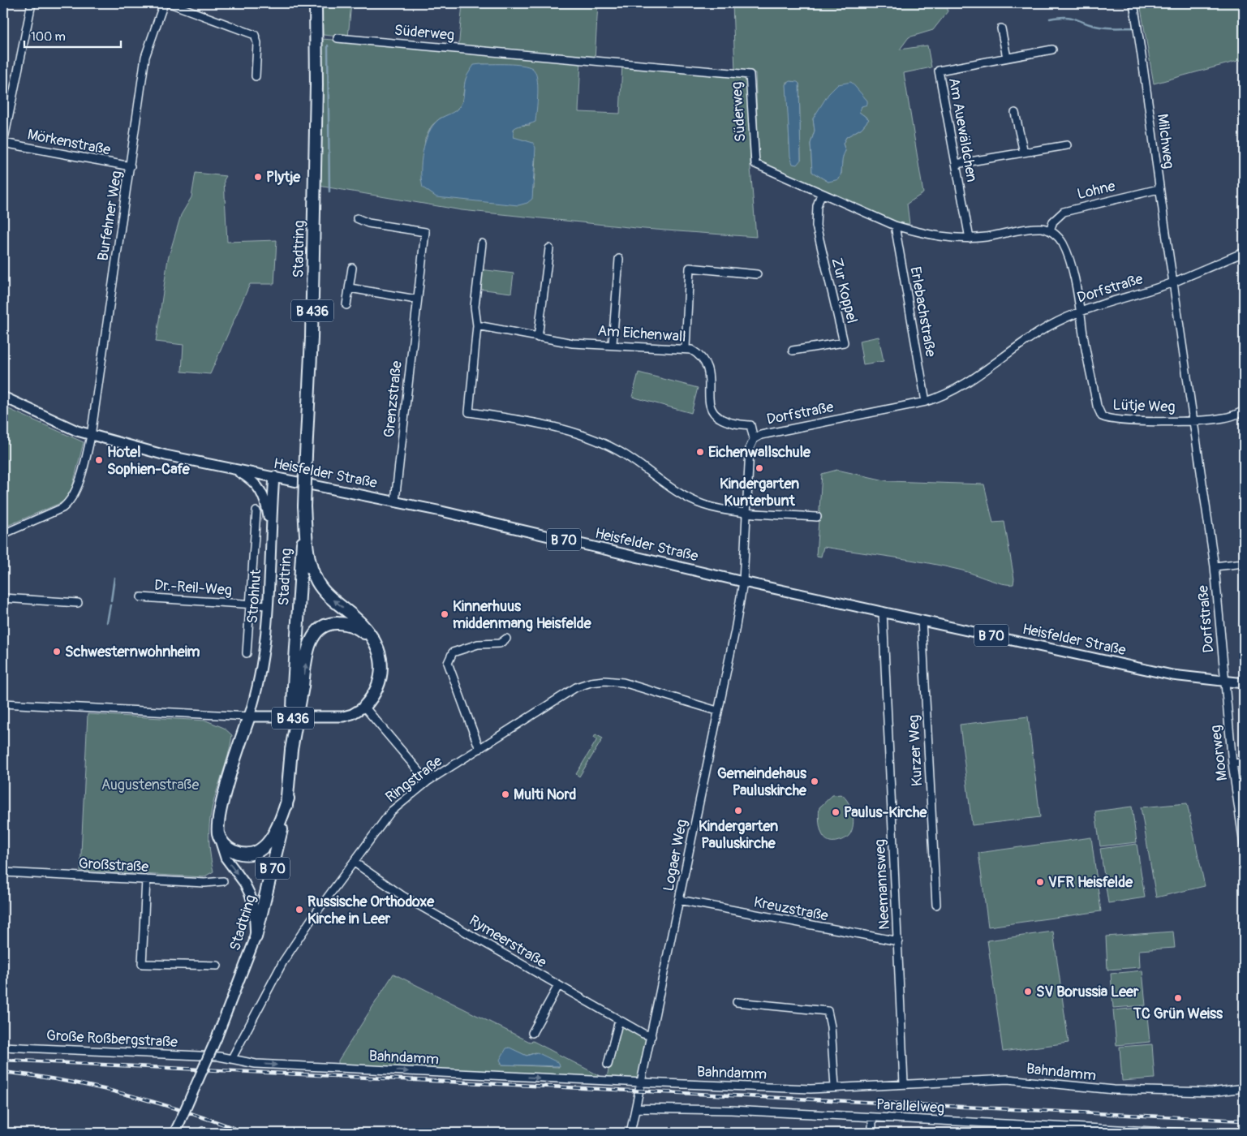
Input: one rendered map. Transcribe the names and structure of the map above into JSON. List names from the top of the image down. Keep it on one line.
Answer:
{"streets":{"highway":["Stadtring","B 436","B 70"],"main road":["Heisfelder Straße","Strohhut"],"street":["Süderweg","Am Auewäldchen","Milchweg","Mörkenstraße","Lohne","Burfehner Weg","Dorfstraße","Zur Koppel","Erlebachstraße","Am Eichenwall","Grenzstraße","Lütje Weg","Dr.-Reil-Weg","Kurzer Weg","Moorweg","Ringstraße","Logaer Weg","Großstraße","Neemannsweg","Kreuzstraße","Rymeerstraße","Große Roßbergstraße","Bahndamm","Parallelweg"]},"crossings":[["Süderweg","Am Auewäldchen"],["Süderweg","Lohne"],["Süderweg","Zur Koppel"],["Süderweg","Erlebachstraße"],["Milchweg","Lohne"],["Milchweg","Dorfstraße"],["Mörkenstraße","Burfehner Weg"],["Burfehner Weg","Heisfelder Straße"],["Stadtring","B 70"],["Dorfstraße","Erlebachstraße"],["Dorfstraße","Am Eichenwall"],["Dorfstraße","Lütje Weg"],["Dorfstraße","Heisfelder Straße"],["Dorfstraße","Moorweg"],["Dorfstraße","Logaer Weg"],["Grenzstraße","Heisfelder Straße"],["Heisfelder Straße","Strohhut"],["Heisfelder Straße","Kurzer Weg"],["Heisfelder Straße","Moorweg"],["Heisfelder Straße","Logaer Weg"],["Heisfelder Straße","Neemannsweg"],["B 70","Strohhut"],["Dr.-Reil-Weg","Strohhut"],["Ringstraße","Logaer Weg"],["Ringstraße","Rymeerstraße"],["Ringstraße","Bahndamm"],["Logaer Weg","Kreuzstraße"],["Logaer Weg","Rymeerstraße"],["Logaer Weg","Bahndamm"],["Logaer Weg","Parallelweg"],["Neemannsweg","Kreuzstraße"],["Neemannsweg","Bahndamm"],["Große Roßbergstraße","Bahndamm"]],"one_way":["Bahndamm"],"parks":["Augustenstraße"],"places":["Plytje","Eichenwallschule","Hotel Sophien-Cafe","Kindergarten Kunterbunt","Kinnerhuus middenmang Heisfelde","Schwesternwohnheim","Gemeindehaus Pauluskirche","Multi Nord","Kindergarten Pauluskirche","Paulus-Kirche","VFR Heisfelde","Russische Orthodoxe Kirche in Leer","SV Borussia Leer","TC Grün Weiss"],"scale_bar":"100 m"}
